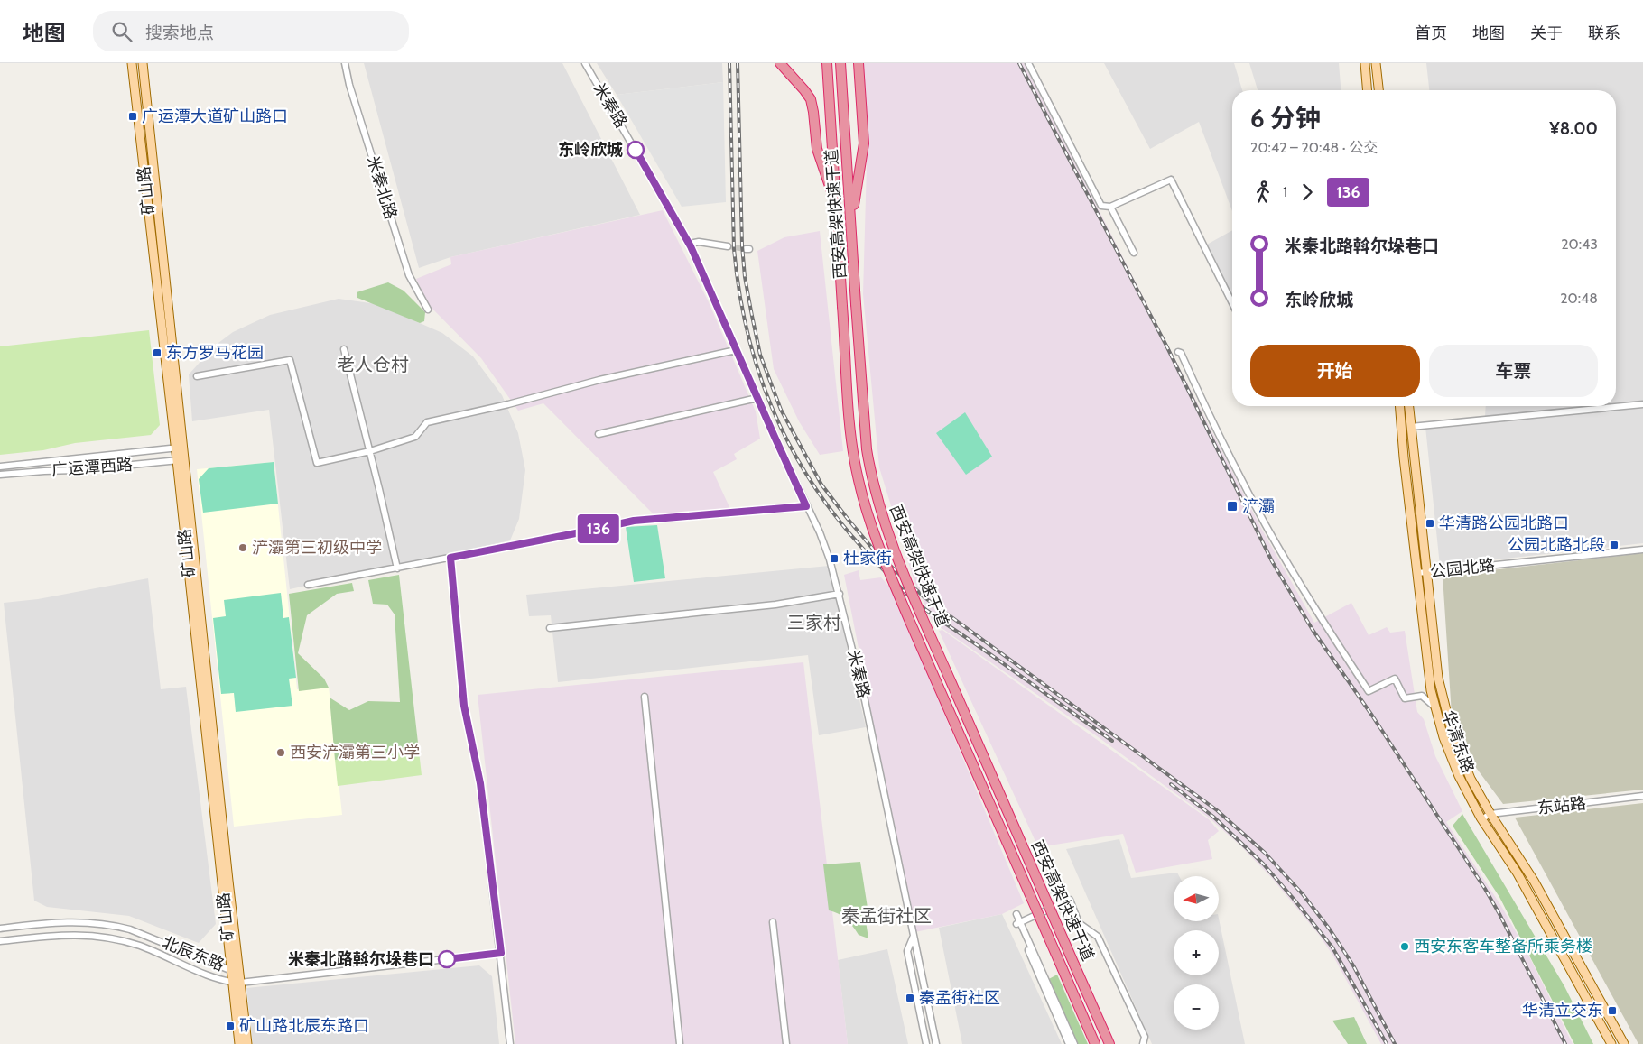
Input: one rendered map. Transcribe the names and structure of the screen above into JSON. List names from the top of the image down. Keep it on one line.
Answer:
{"streets":{"highway":["西安高架快速干道"],"main road":["矿山路","华清东路"],"street":["米秦路","米秦北路","广运潭西路","公园北路","东站路","北辰东路"]},"crossings":[["矿山路","广运潭西路"],["矿山路","北辰东路"],["公园北路","华清东路"],["华清东路","东站路"]],"districts":["老人仓村","三家村","秦孟街社区"],"places":{"transit":["广运潭大道矿山路口","东方罗马花园","浐灞","华清路公园北路口","公园北路北段","杜家街","秦孟街社区","华清立交东","矿山路北辰东路口"],"other":["东岭欣城","浐灞第三初级中学","西安浐灞第三小学","西安东客车整备所乘务楼","米秦北路斡尔垛巷口"]},"lines":["bus line 136"],"north":"left","page":{"header":"地图","search":"搜索地点","nav":["首页","地图","关于","联系"],"on_map":"136","heading":["6 分钟","20:42 – 20:48 · 公交","¥8.00"],"legs":["1","136"],"list":[{"name":"米秦北路斡尔垛巷口","value":"20:43"},{"name":"东岭欣城","value":"20:48"}],"buttons":["开始","车票"],"map_buttons":["+","−"]}}
